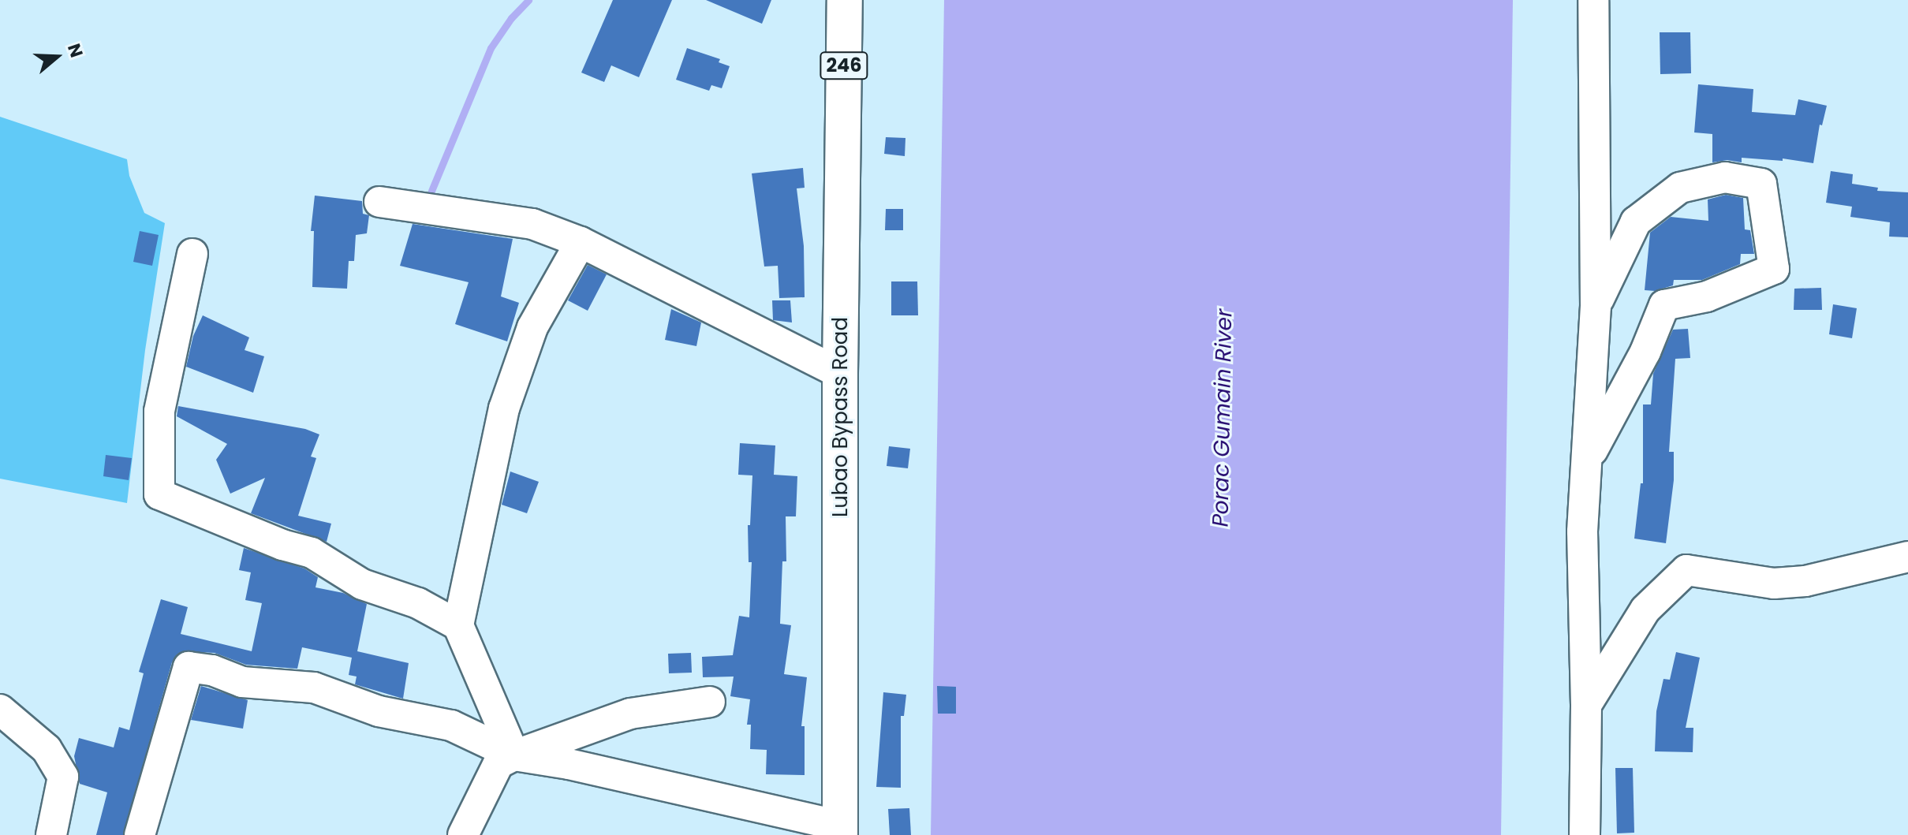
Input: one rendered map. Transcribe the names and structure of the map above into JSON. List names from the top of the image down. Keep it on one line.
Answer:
{"streets":{"highway":["246","Lubao Bypass Road"]},"water":["Porac Gumain River"],"north":"right"}
